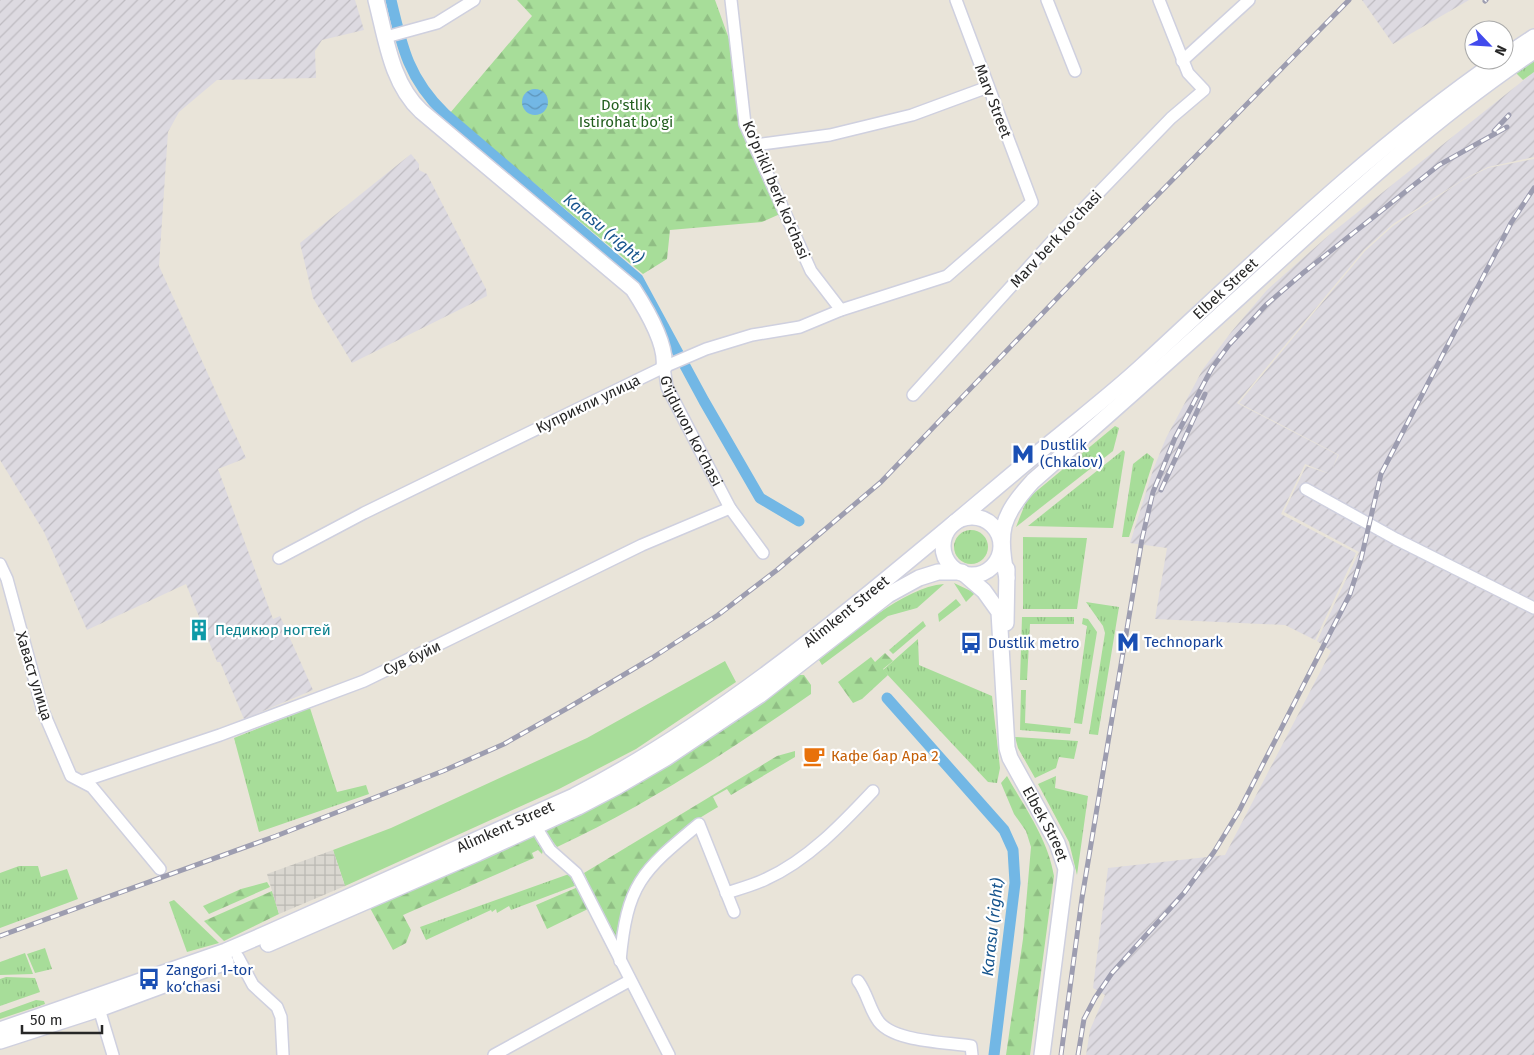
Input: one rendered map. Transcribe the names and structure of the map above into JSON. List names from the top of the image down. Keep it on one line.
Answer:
{"streets":{"main road":["Elbek Street","G'ijduvon ko'chasi","Alimkent Street"],"street":["Marv Street","Ko'prikli berk ko'chasi","Marv berk ko'chasi","Куприкли улица","Сув буйи","Хаваст улица"]},"crossings":[["Marv Street","Куприкли улица"],["Ko'prikli berk ko'chasi","Куприкли улица"],["Elbek Street","Alimkent Street"],["Куприкли улица","G'ijduvon ko'chasi"],["G'ijduvon ko'chasi","Сув буйи"],["Сув буйи","Хаваст улица"]],"water":["Karasu (right)"],"parks":["Do'stlik Istirohat bo'gi"],"places":{"metro station":["Dustlik (Chkalov)","Technopark"],"building":["Педикюр ногтей"],"bus stop":["Dustlik metro","Zangori 1-tor ko‘chasi"],"cafe":["Кафе бар Ара 2"]},"scale_bar":"50 m","north":"bottom right"}
